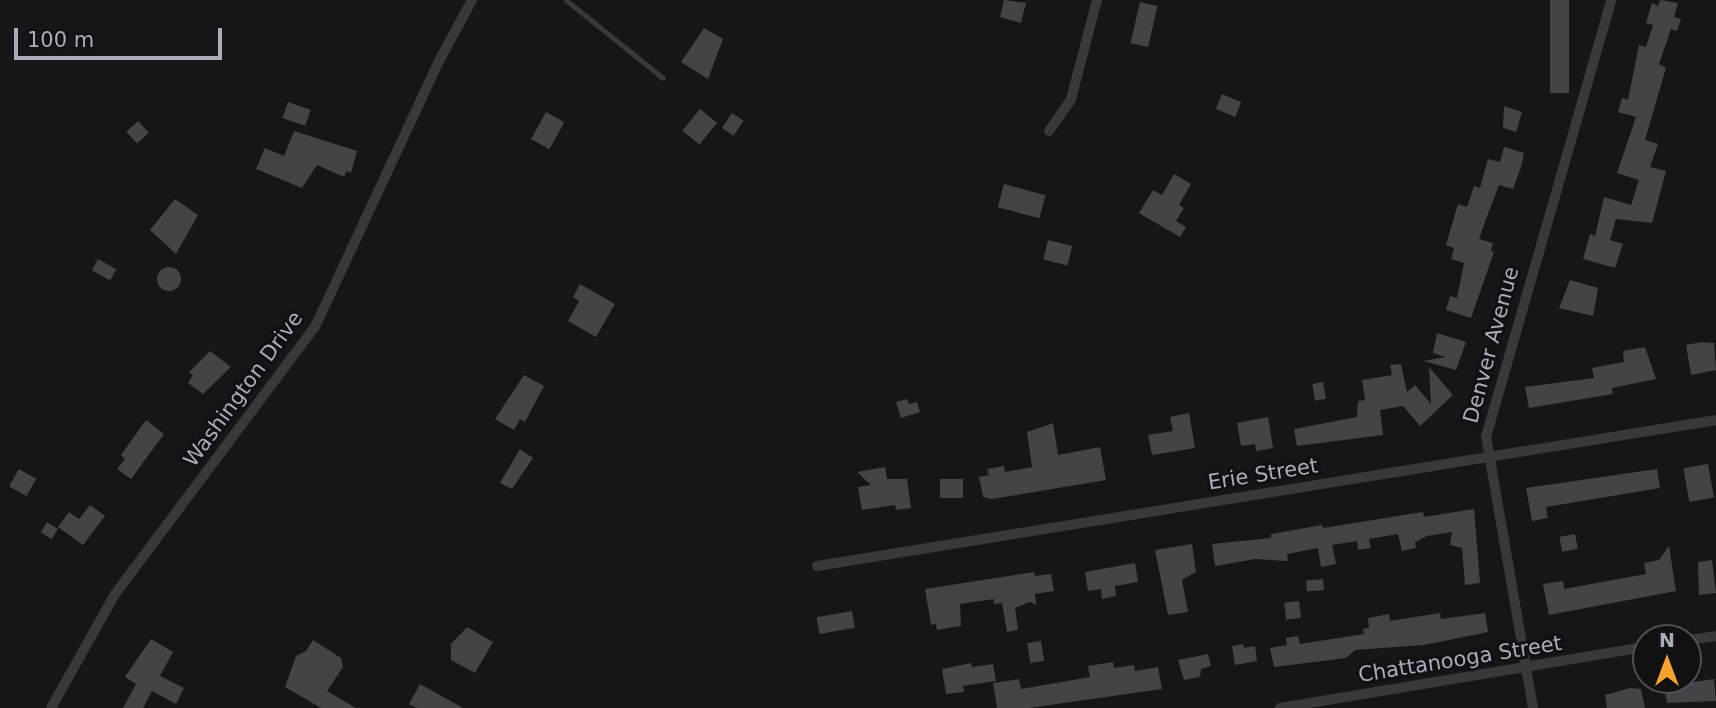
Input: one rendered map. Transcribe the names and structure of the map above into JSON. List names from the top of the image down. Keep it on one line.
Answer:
{"streets":{"street":["Denver Avenue","Washington Drive","Erie Street","Chattanooga Street"]},"crossings":[["Denver Avenue","Erie Street"],["Denver Avenue","Chattanooga Street"]],"scale_bar":"100 m","north":"top"}
